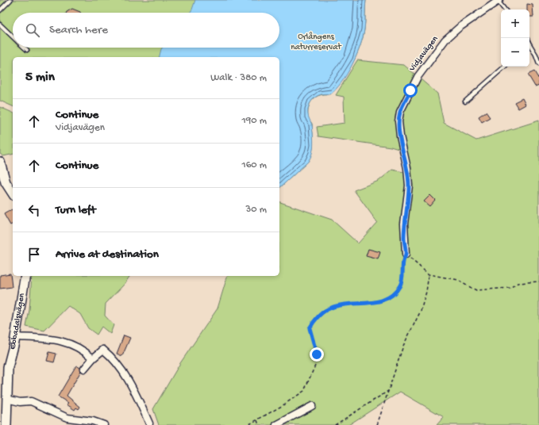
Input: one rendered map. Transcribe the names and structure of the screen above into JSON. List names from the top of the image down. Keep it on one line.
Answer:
{"streets":{"street":["Vidjavägen","Ebbadalsvägen"]},"parks":["Orlångens naturreservat"],"page":{"map_buttons":["+","−"],"search":"Search here","heading":["5 min","Walk · 380 m"],"list":[["Continue","Vidjavägen","190 m"],["Continue","160 m"],["Turn left","30 m"],"Arrive at destination"]}}
